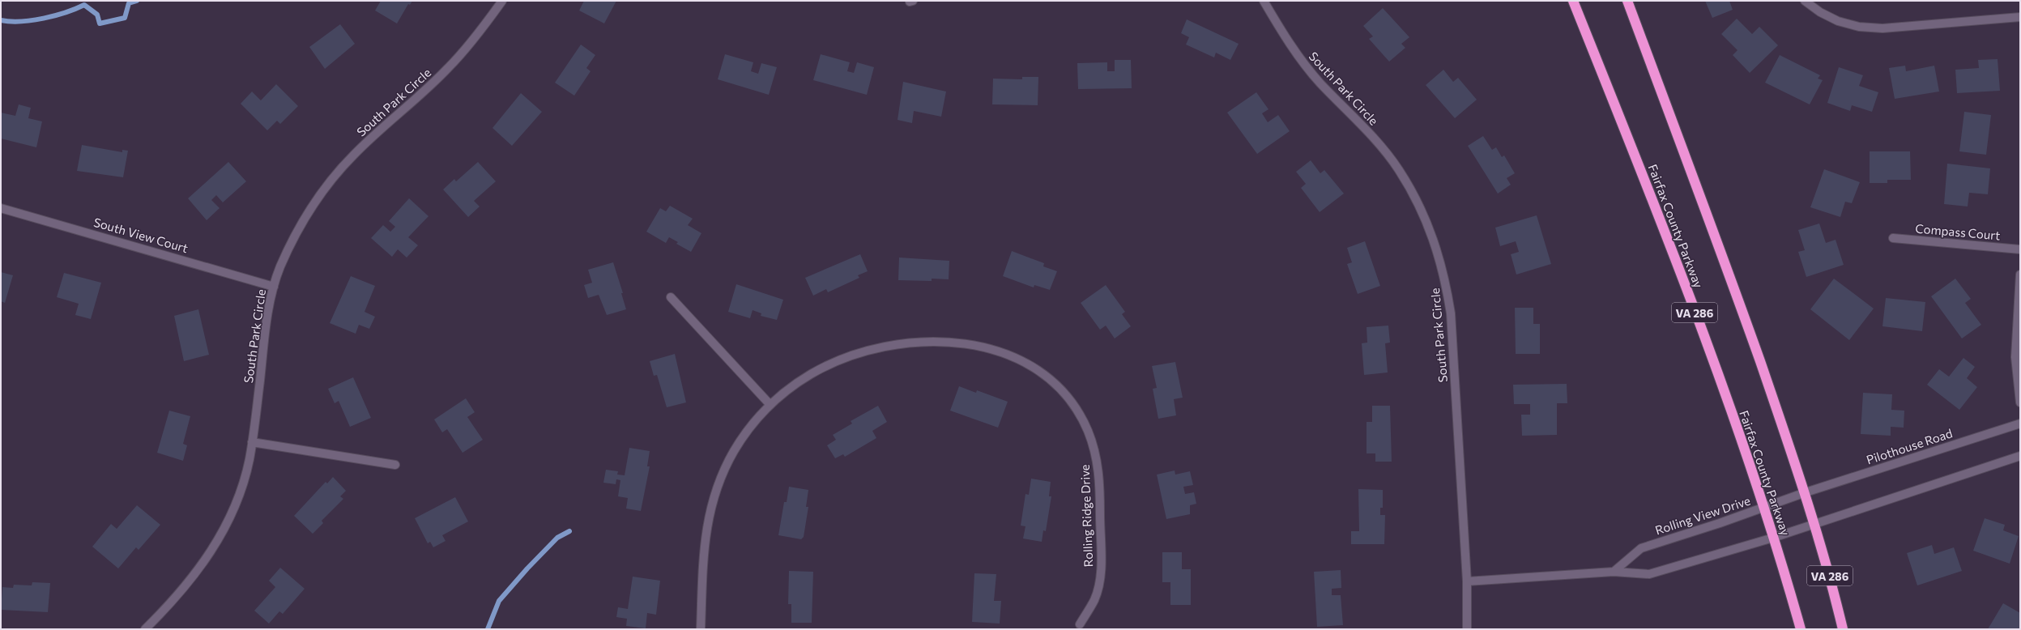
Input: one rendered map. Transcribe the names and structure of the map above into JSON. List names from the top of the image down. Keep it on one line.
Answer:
{"streets":{"highway":["Fairfax County Parkway","VA 286"],"street":["South Park Circle","Compass Court","South View Court","Pilothouse Road","Rolling View Drive","Rolling Ridge Drive"]},"crossings":[["South Park Circle","South View Court"],["Fairfax County Parkway","Rolling View Drive"],["VA 286","Pilothouse Road"],["VA 286","Rolling View Drive"],["Pilothouse Road","Rolling View Drive"]]}
